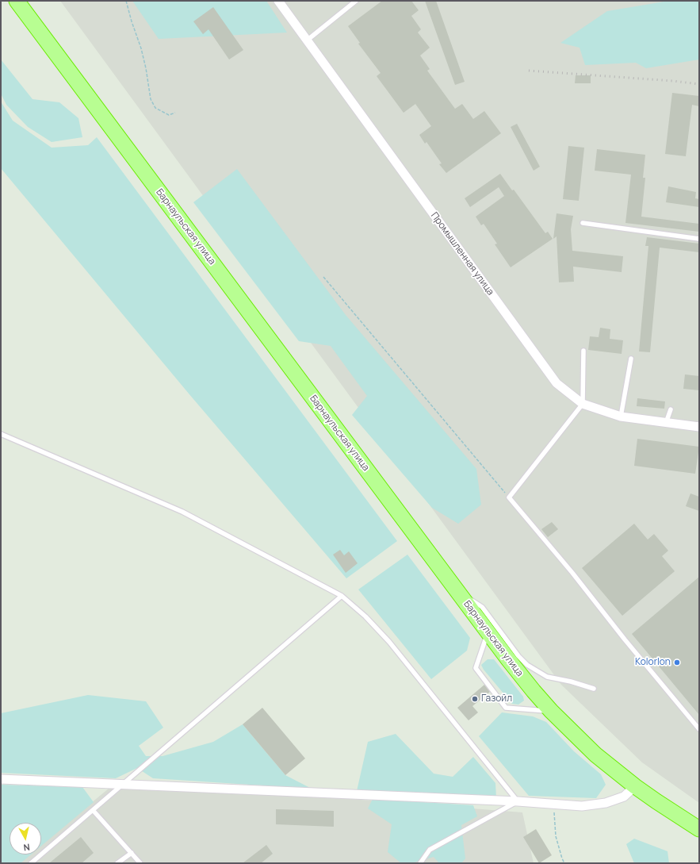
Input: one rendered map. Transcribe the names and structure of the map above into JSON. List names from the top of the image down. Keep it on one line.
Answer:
{"streets":{"highway":["Барнаульская улица"],"street":["Промышленная улица"]},"places":["Kolorlon","Газойл"],"north":"bottom"}
